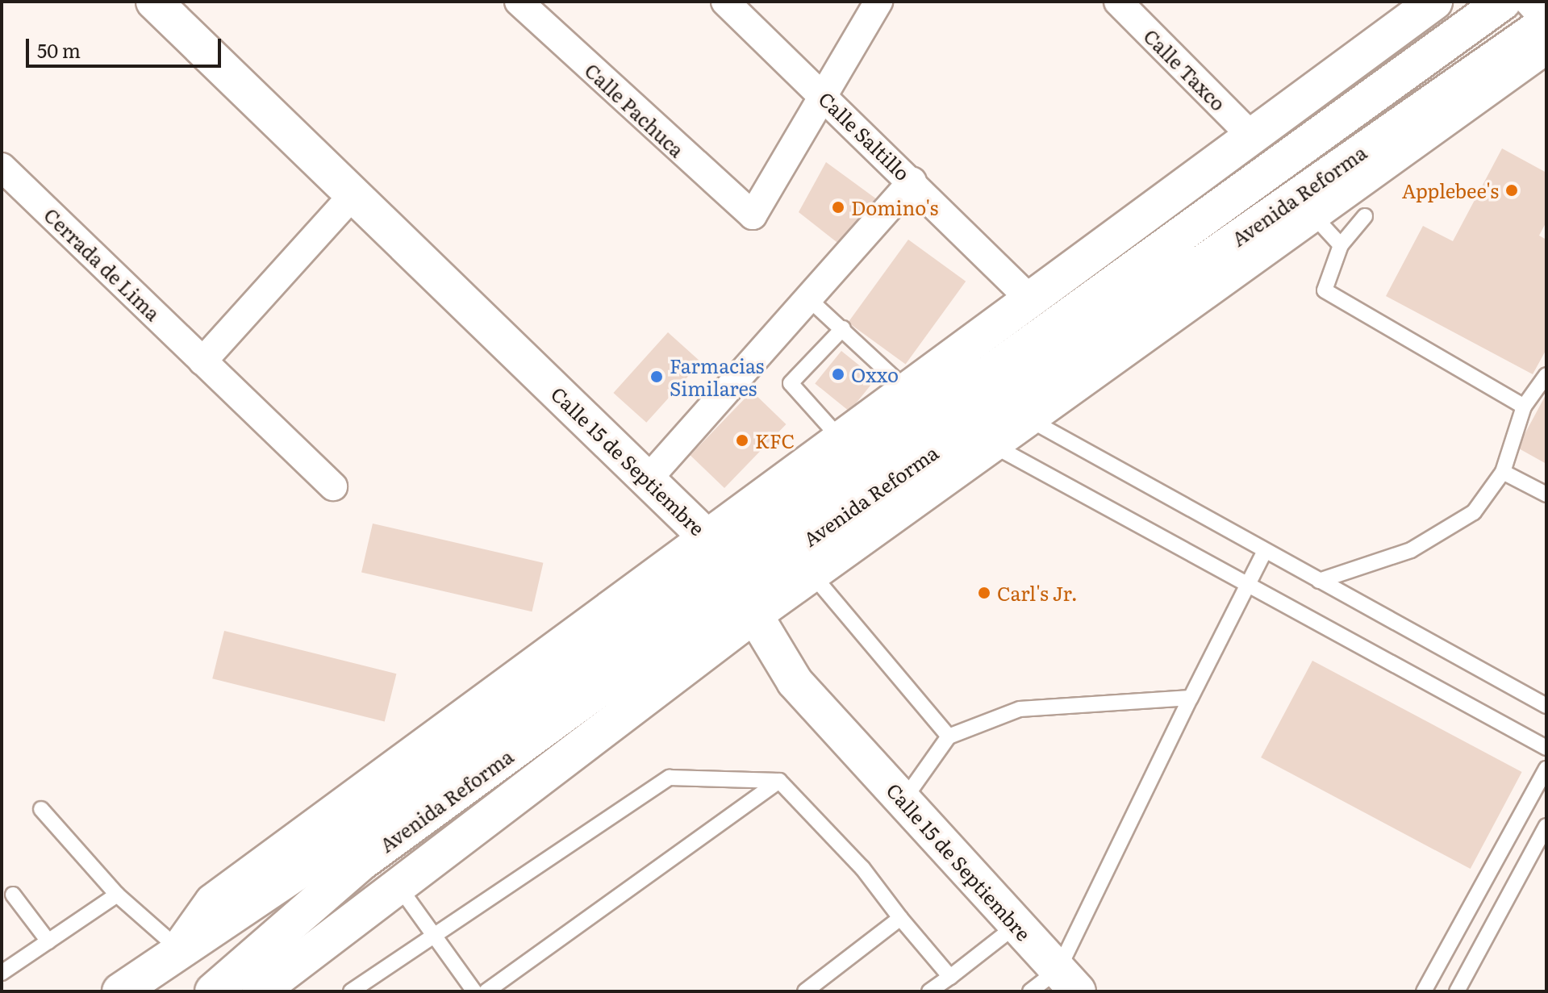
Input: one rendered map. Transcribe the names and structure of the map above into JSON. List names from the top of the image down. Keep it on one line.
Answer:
{"streets":{"street":["Calle Taxco","Calle Pachuca","Calle Saltillo","Avenida Reforma","Cerrada de Lima","Calle 15 de Septiembre"]},"crossings":[["Calle Taxco","Avenida Reforma"],["Calle Pachuca","Calle Saltillo"],["Calle Saltillo","Avenida Reforma"],["Avenida Reforma","Calle 15 de Septiembre"]],"places":["Applebee's","Domino's","Oxxo","Farmacias Similares","KFC","Carl's Jr."],"scale_bar":"50 m"}
